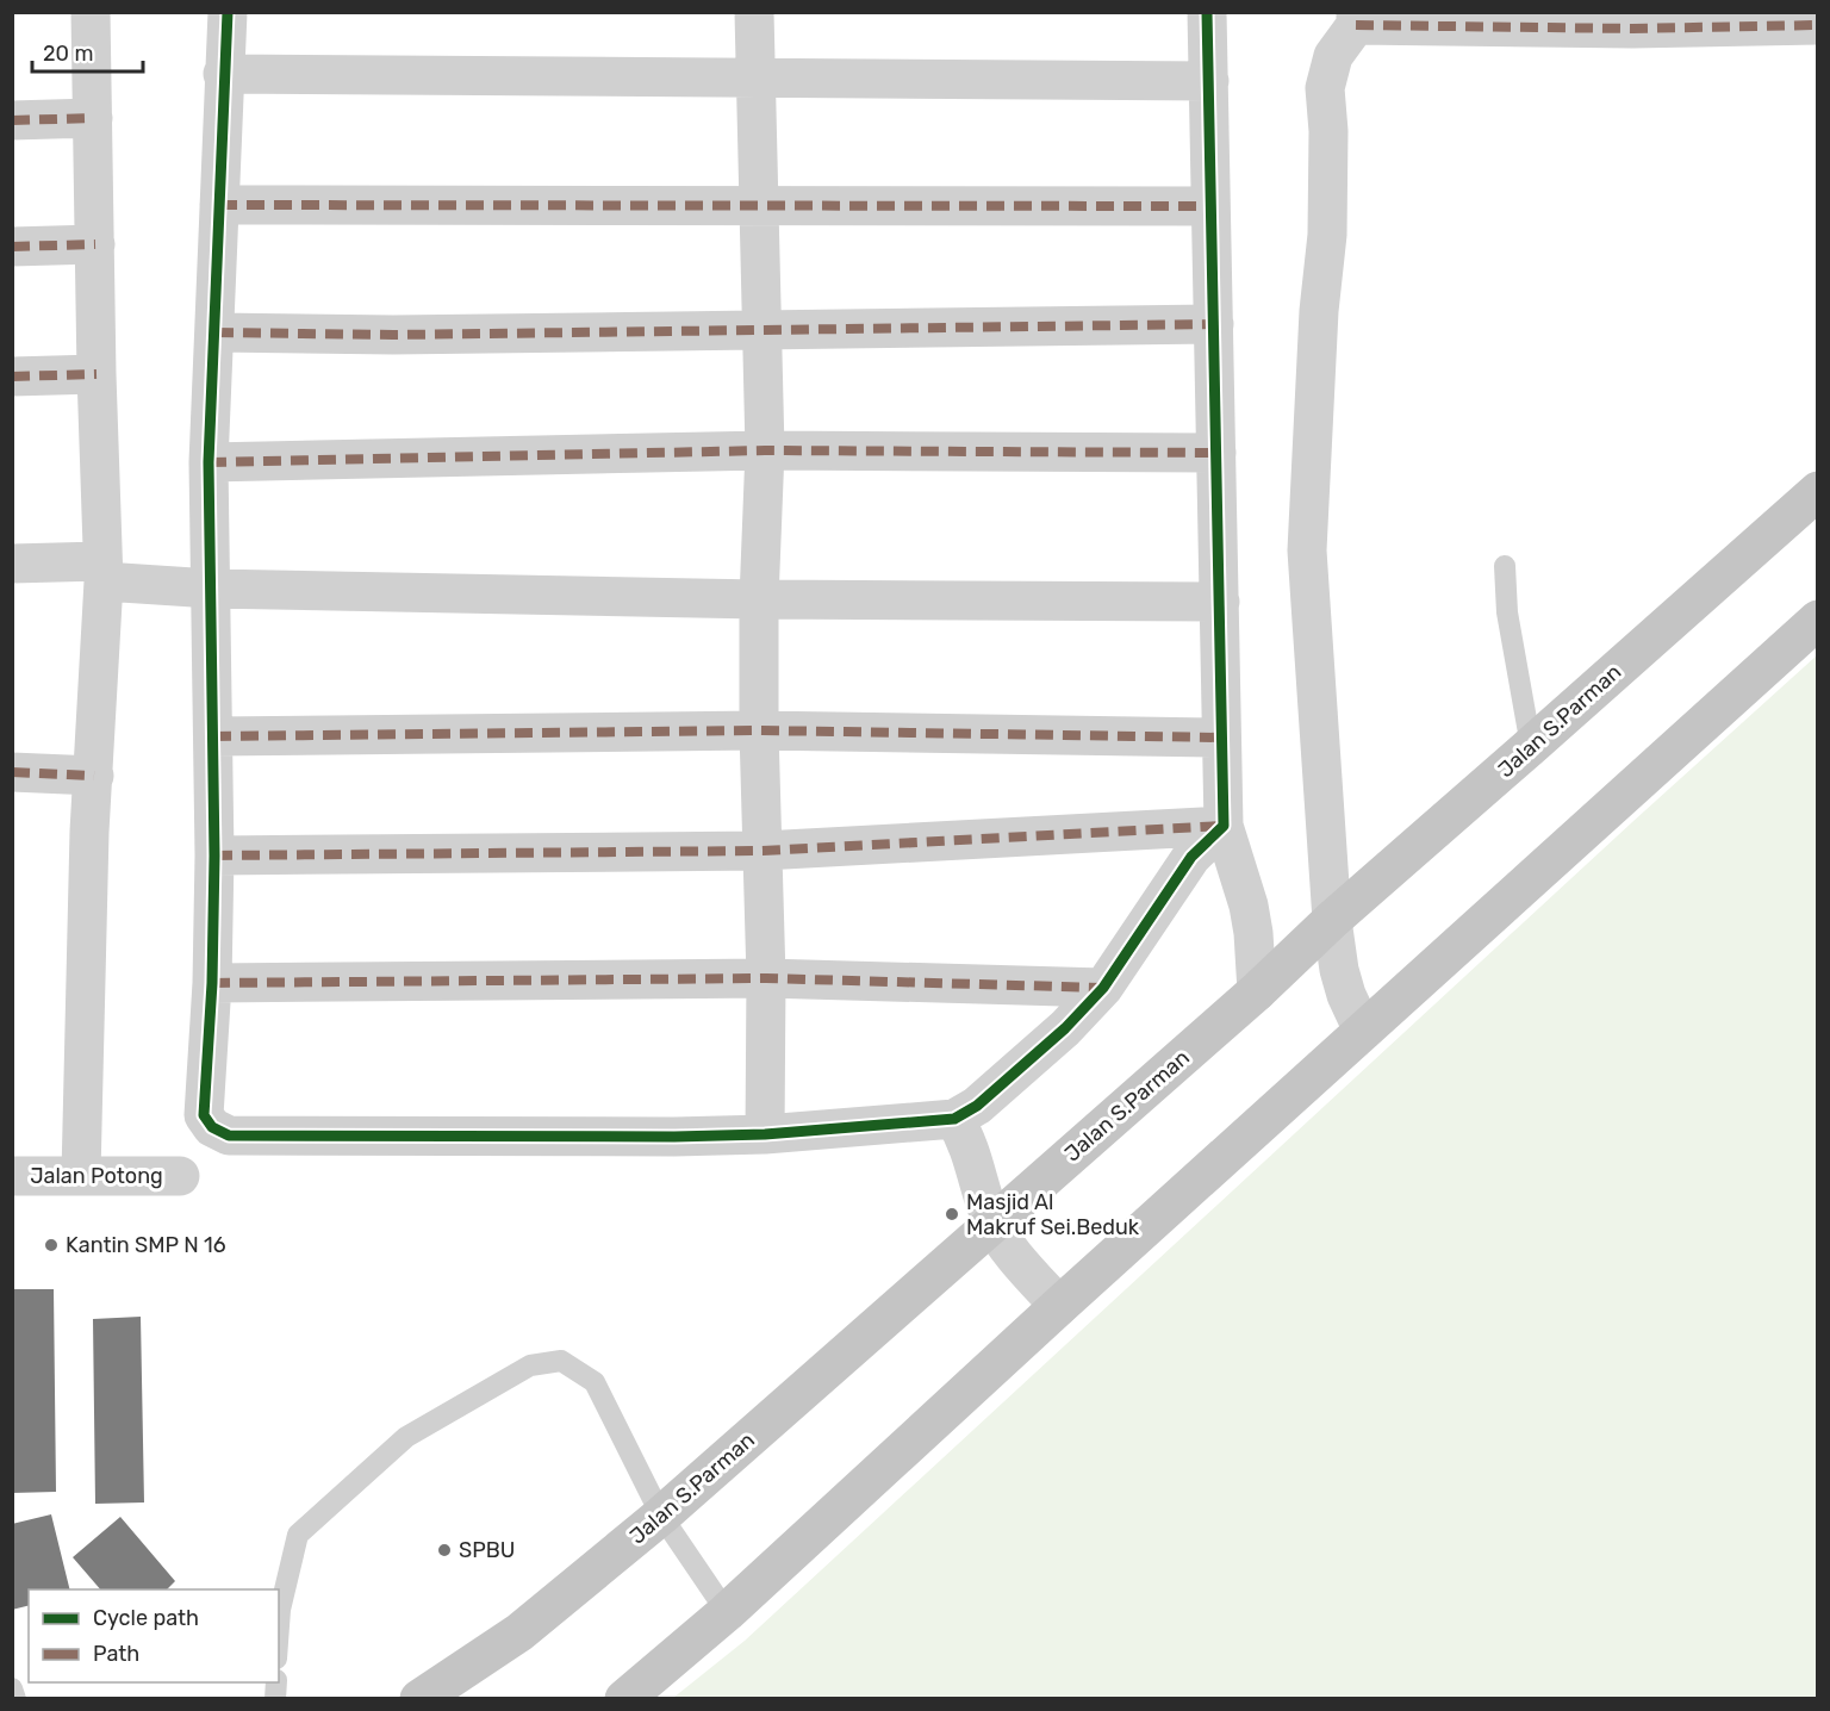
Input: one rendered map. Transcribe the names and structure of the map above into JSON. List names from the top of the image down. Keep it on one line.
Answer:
{"streets":{"main road":["Jalan S.Parman"],"street":["Jalan Potong"]},"places":["Masjid Al Makruf Sei.Beduk","Kantin SMP N 16","SPBU"],"legend":["Cycle path","Path"],"scale_bar":"20 m"}
